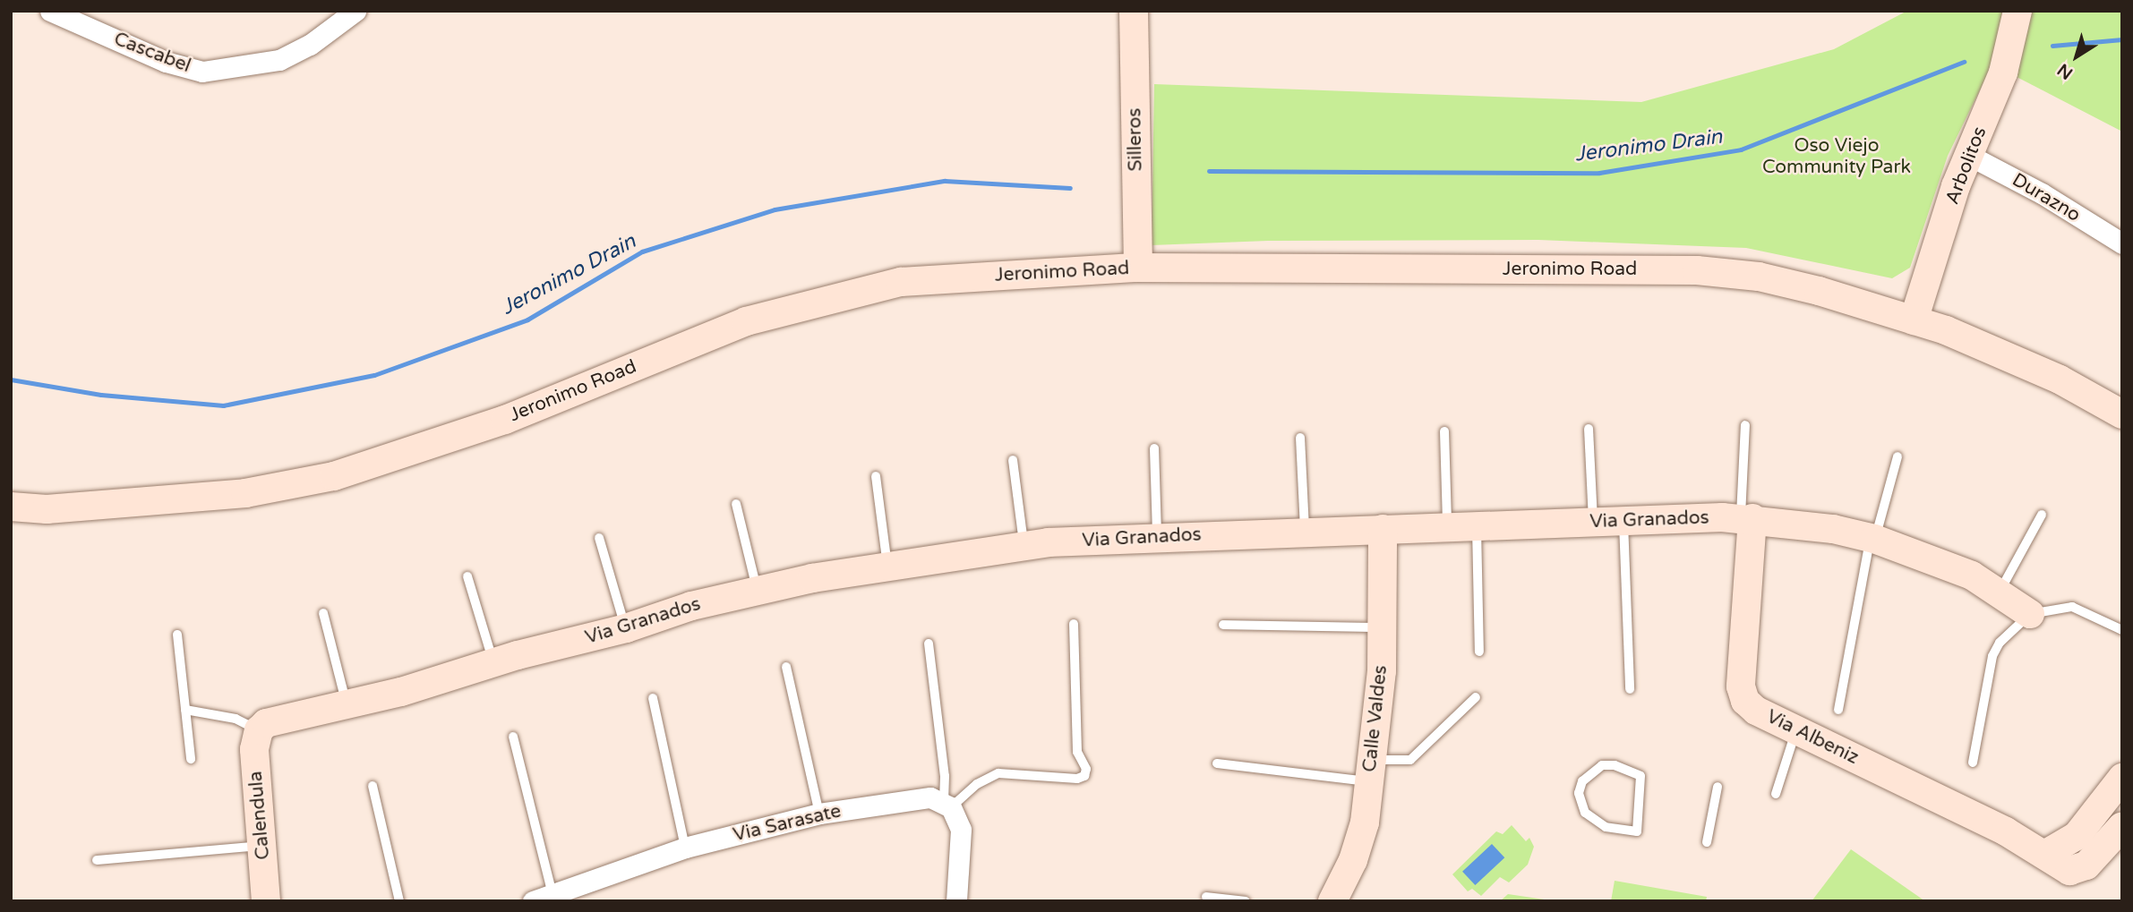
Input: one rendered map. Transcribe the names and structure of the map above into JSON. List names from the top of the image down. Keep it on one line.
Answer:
{"streets":{"street":["Cascabel","Silleros","Arbolitos","Durazno","Jeronimo Road","Via Granados","Calle Valdes","Via Albeniz","Calendula","Via Sarasate"]},"crossings":[["Silleros","Jeronimo Road"],["Arbolitos","Durazno"],["Arbolitos","Jeronimo Road"],["Via Granados","Calle Valdes"],["Via Granados","Via Albeniz"],["Via Granados","Calendula"]],"water":["Jeronimo Drain"],"parks":["Oso Viejo Community Park"],"north":"bottom left"}
